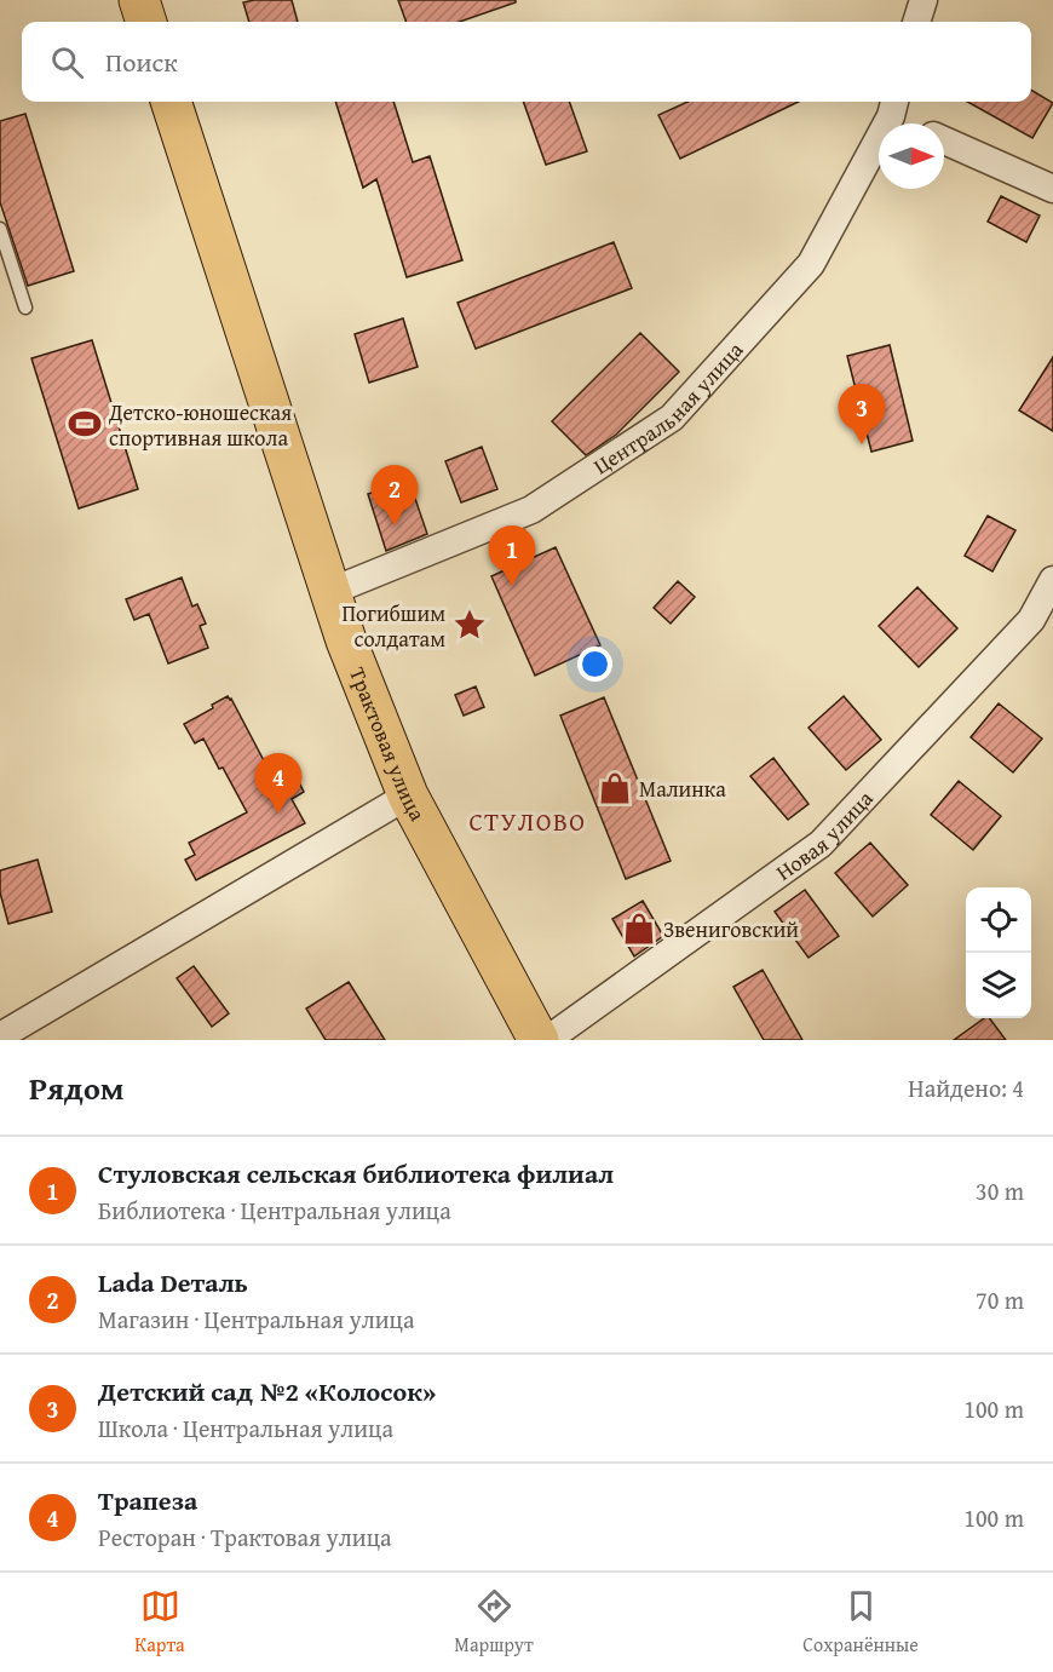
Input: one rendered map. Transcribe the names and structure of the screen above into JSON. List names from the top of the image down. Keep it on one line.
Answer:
{"streets":{"highway":["Трактовая улица"],"street":["Центральная улица","Новая улица"]},"crossings":[["Центральная улица","Трактовая улица"]],"districts":["СТУЛОВО"],"places":{"sports":["Детско-юношеская спортивная школа"],"place":["Погибшим солдатам"],"shop":["Малинка","Звениговский"]},"north":"right","page":{"search":"Поиск","pins":["3","2","1","4"],"heading":["Рядом","Найдено: 4"],"list":[{"mark":"1","name":"Стуловская сельская библиотека филиал","note":"Библиотека · Центральная улица","value":"30 m"},{"mark":"2","name":"Lada Dеталь","note":"Магазин · Центральная улица","value":"70 m"},{"mark":"3","name":"Детский сад №2 «Колосок»","note":"Школа · Центральная улица","value":"100 m"},{"mark":"4","name":"Трапеза","note":"Ресторан · Трактовая улица","value":"100 m"}],"nav":["Карта","Маршрут","Сохранённые"]}}
